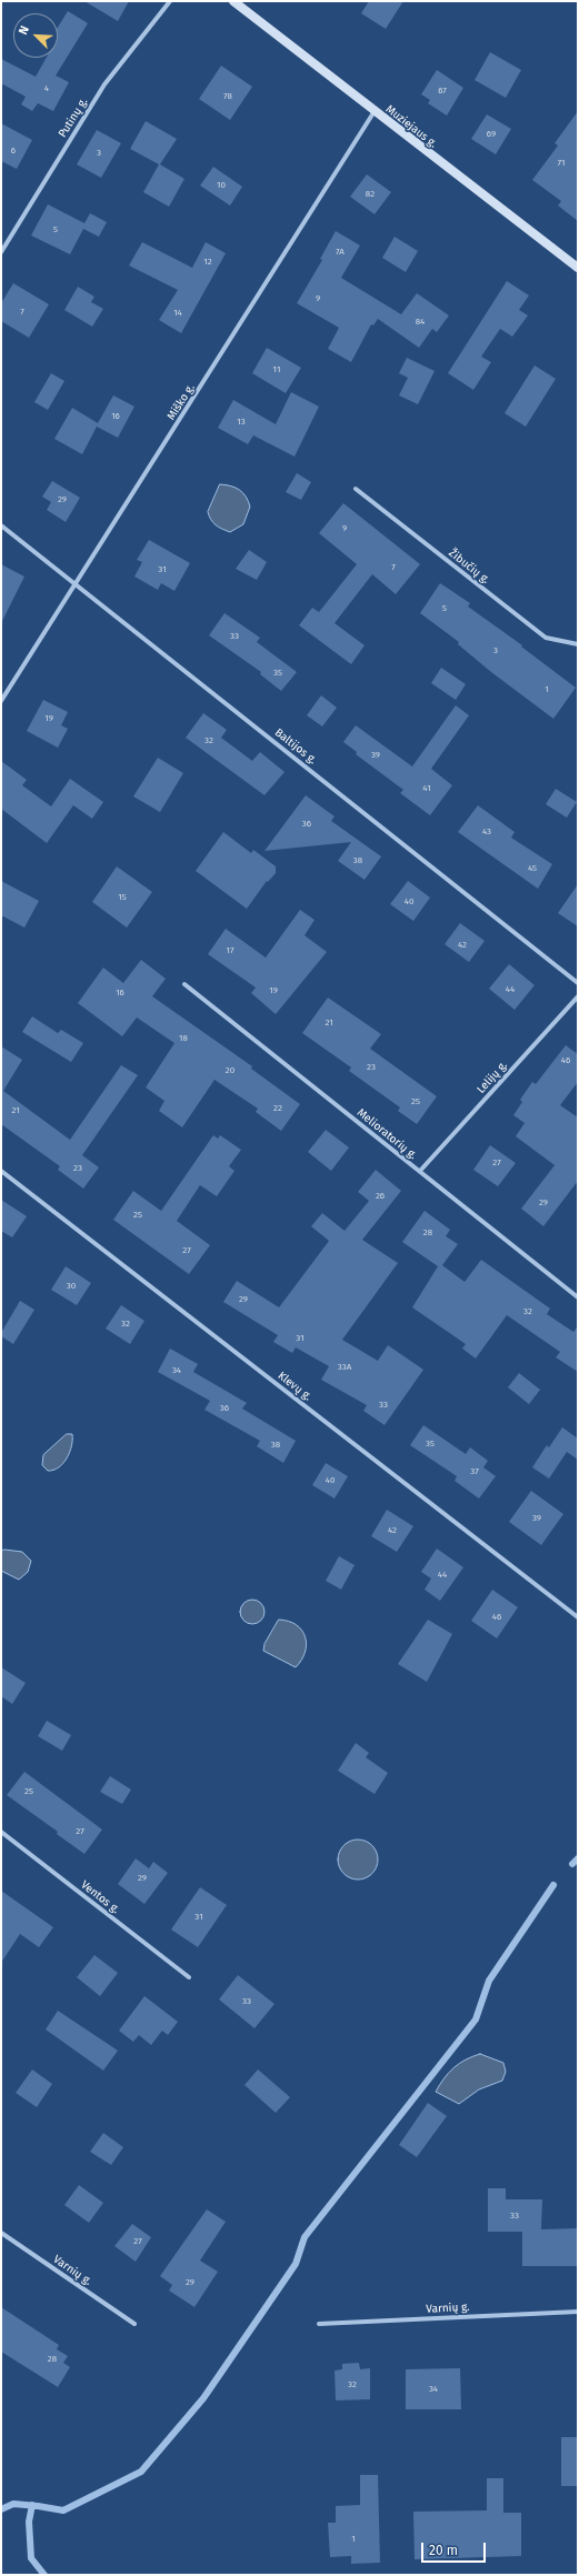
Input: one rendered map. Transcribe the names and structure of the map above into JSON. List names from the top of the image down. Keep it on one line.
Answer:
{"streets":{"main road":["Muziejaus g."],"street":["Putinų g.","Miško g.","Žibučių g.","Baltijos g.","Lelijų g.","Melioratorių g.","Klevų g.","Ventos g.","Varnių g."]},"crossings":[["Muziejaus g.","Miško g."],["Miško g.","Baltijos g."],["Lelijų g.","Melioratorių g."]],"house_numbers":["4","67","78","69","6","3","71","10","82","5","7A","12","9","7","14","84","11","16","13","29","9","7","31","5","33","3","35","1","19","32","39","41","36","43","38","45","15","40","42","17","44","19","16","21","18","46","23","20","25","22","21","27","23","26","29","25","28","27","30","29","32","32","31","33A","34","33","36","35","38","37","40","39","42","44","46","25","27","29","31","33","33","27","29","28","32","34","1"],"scale_bar":"20 m","north":"top left"}
